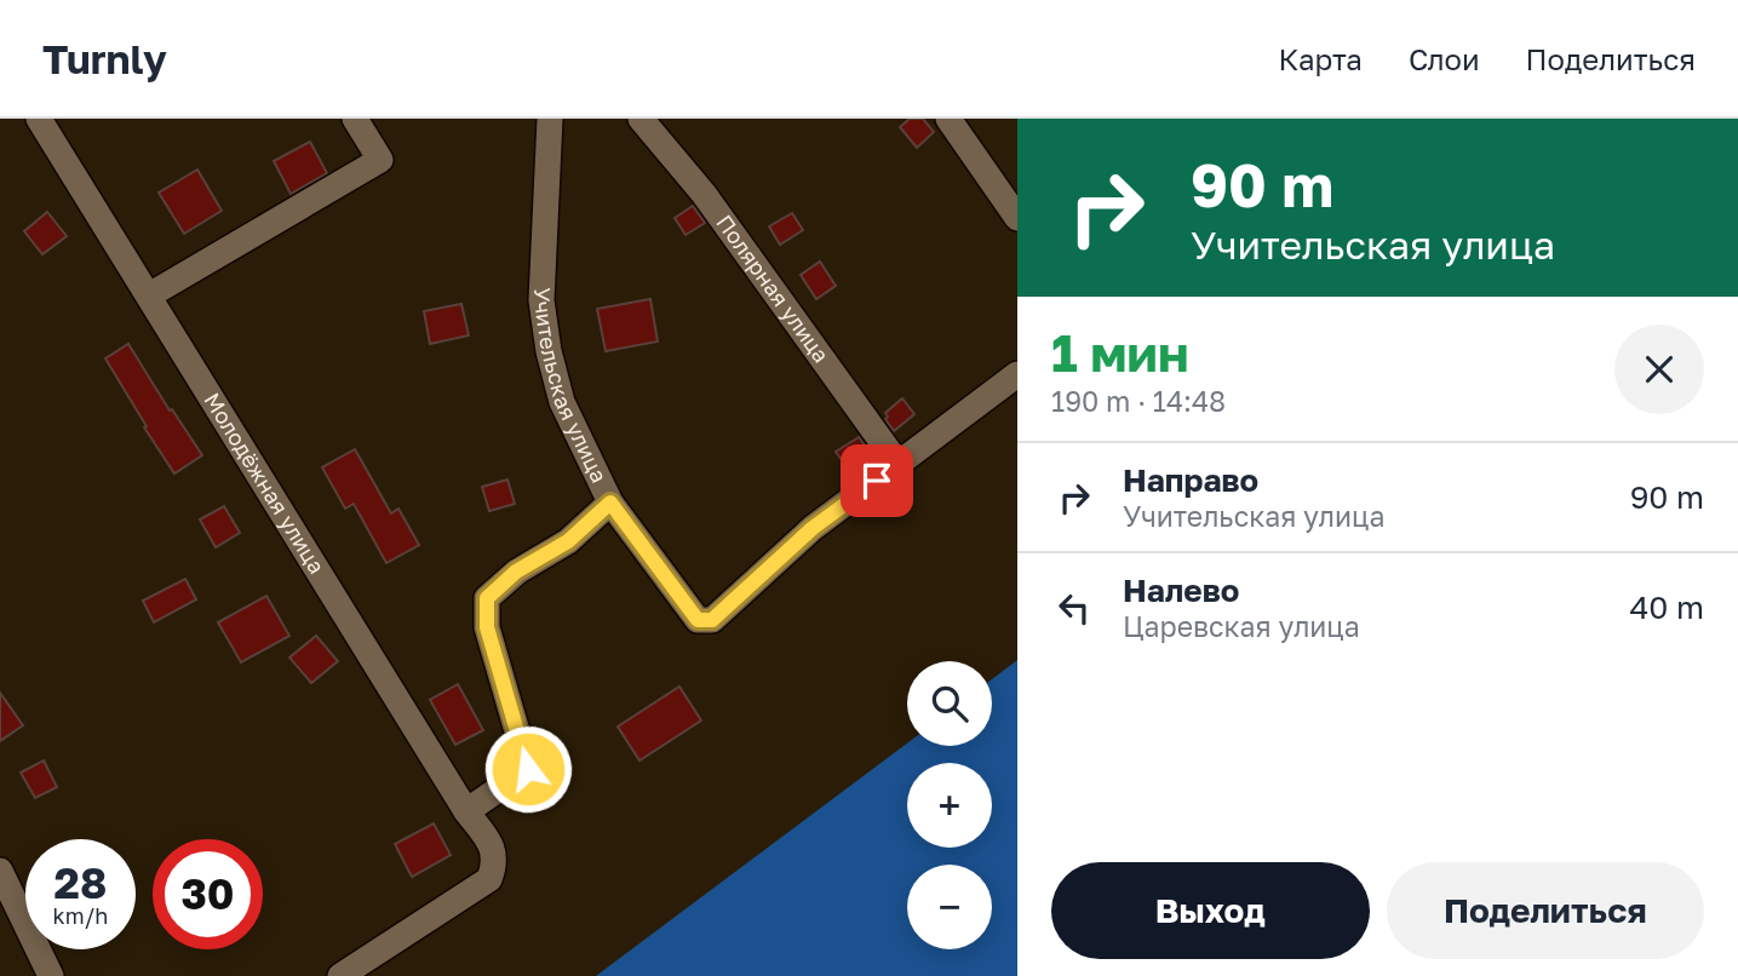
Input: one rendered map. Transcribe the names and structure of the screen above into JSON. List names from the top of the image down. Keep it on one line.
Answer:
{"streets":{"street":["Полярная улица","Учительская улица","Молодёжная улица"]},"crossings":[["Полярная улица","Учительская улица"]],"page":{"header":"Turnly","nav":["Карта","Слои","Поделиться"],"turn":["90 m","Учительская улица"],"heading":["1 мин","190 m · 14:48"],"list":[{"name":"Направо","note":"Учительская улица","value":"90 m"},{"name":"Налево","note":"Царевская улица","value":"40 m"}],"map_buttons":["+","−"],"speed":"28 km/h","limit":"30","buttons":["Выход","Поделиться"]}}
